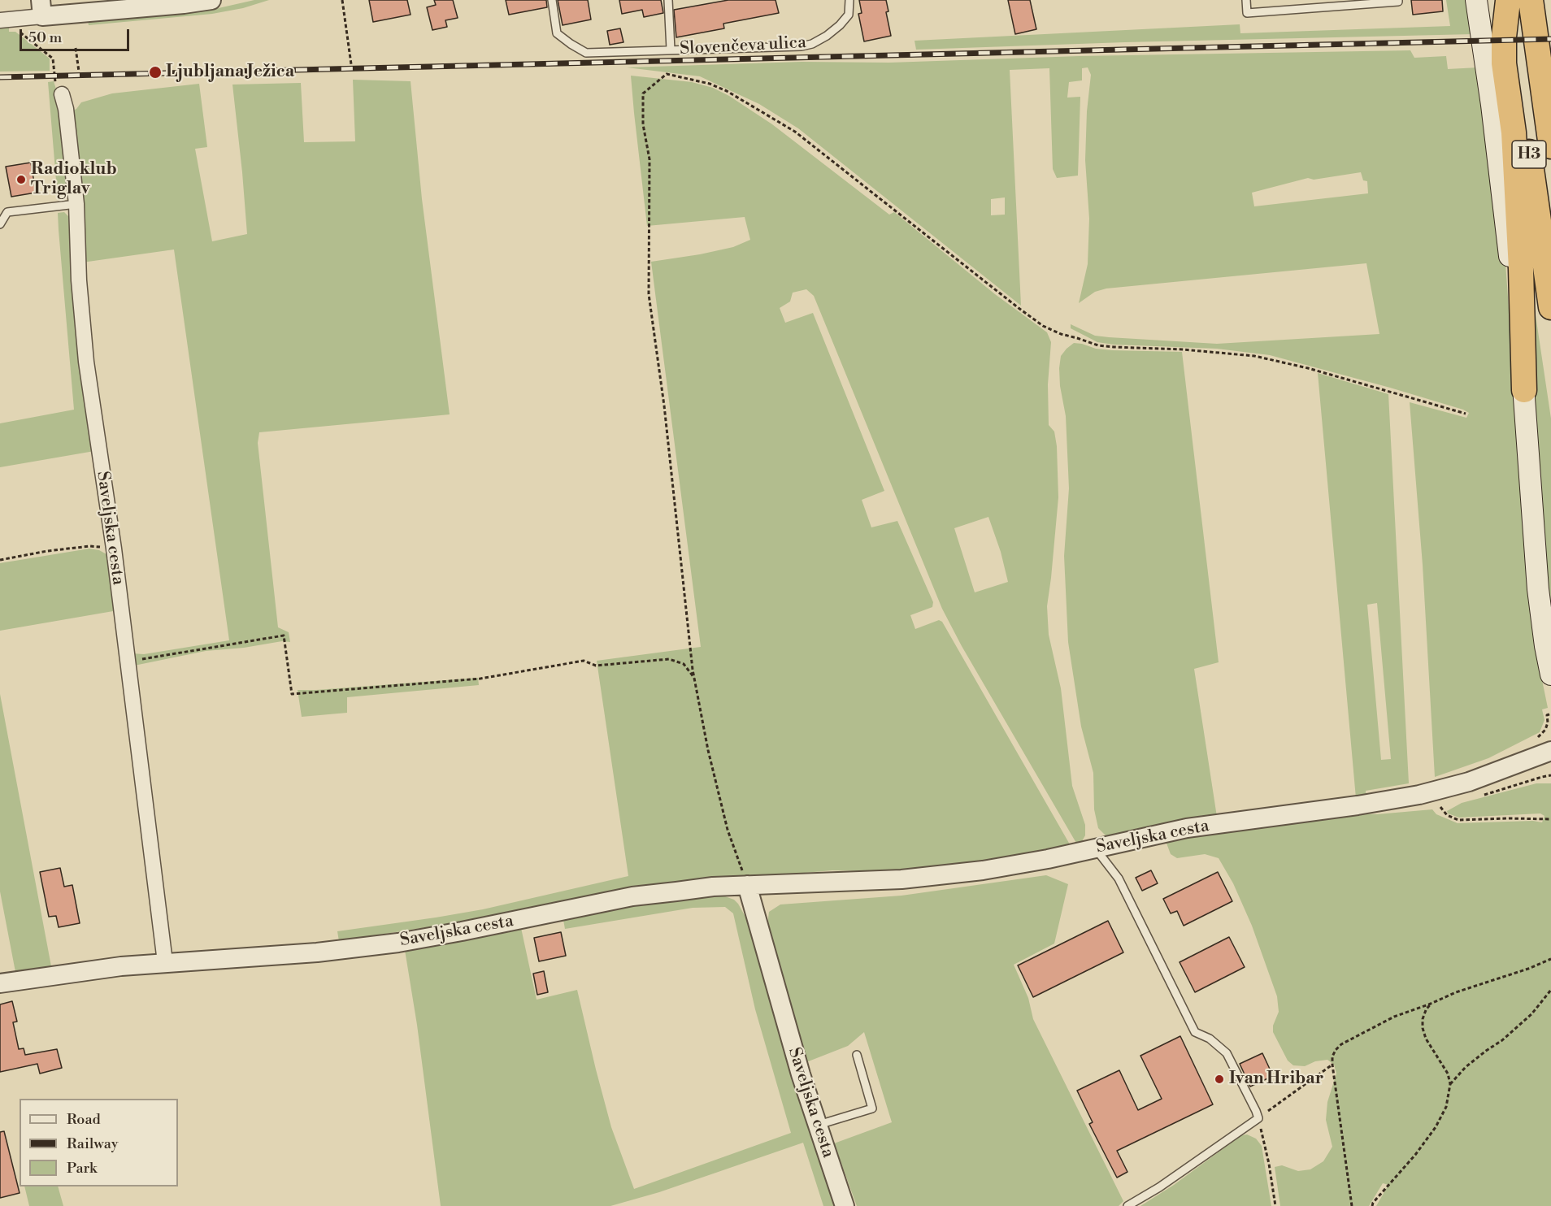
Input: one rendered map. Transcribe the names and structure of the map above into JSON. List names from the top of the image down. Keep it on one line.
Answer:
{"streets":{"highway":["H3"],"street":["Saveljska cesta"],"lane":["Slovenčeva ulica"]},"places":["Ljubljana Ježica","Radioklub Triglav","Ivan Hribar"],"legend":["Road","Railway","Park"],"scale_bar":"50 m"}
